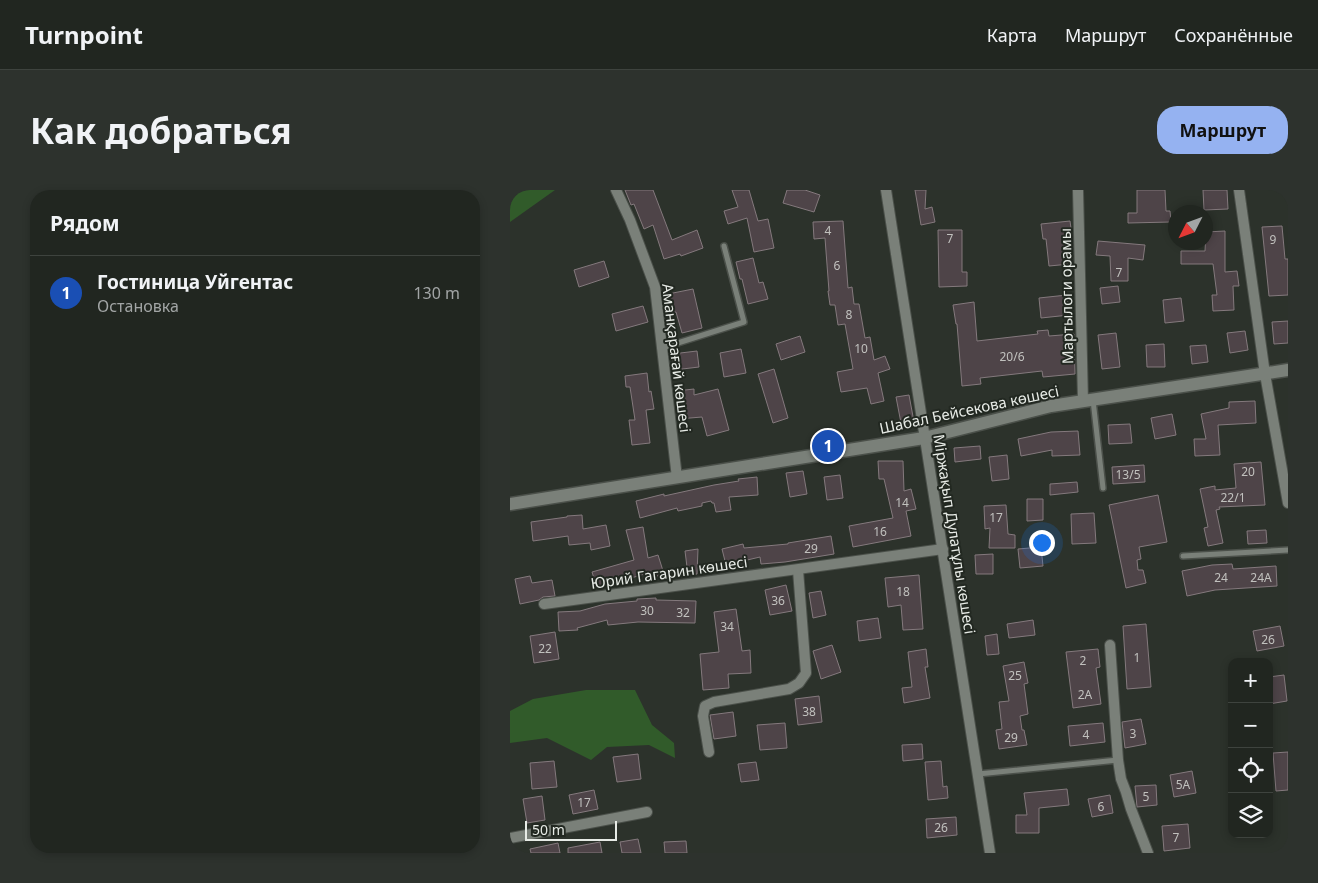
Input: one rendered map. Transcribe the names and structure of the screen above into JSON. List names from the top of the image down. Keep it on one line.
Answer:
{"streets":{"main road":["Шабал Бейсекова көшесі"],"street":["Мартылоги орамы","Аманқарағай көшесі","Міржақып Дулатұлы көшесі","Юрий Гагарин көшесі"]},"crossings":[["Мартылоги орамы","Шабал Бейсекова көшесі"],["Аманқарағай көшесі","Шабал Бейсекова көшесі"],["Шабал Бейсекова көшесі","Міржақып Дулатұлы көшесі"],["Міржақып Дулатұлы көшесі","Юрий Гагарин көшесі"]],"house_numbers":["4","7","9","6","7","8","10","20/6","20","13/5","22/1","14","17","16","29","24","24А","18","36","30","32","34","26","22","1","2","25","2А","38","3","4","29","5А","5","17","6","26","7"],"scale_bar":"50 m","north":"bottom left","page":{"header":"Turnpoint","nav":["Карта","Маршрут","Сохранённые"],"buttons":"Маршрут","title":"Как добраться","heading":"Рядом","list":[{"mark":"1","name":"Гостиница Уйгентас","note":"Остановка","value":"130 m"}],"pins":"1","map_buttons":["+","−"],"scale":"50 m"}}
